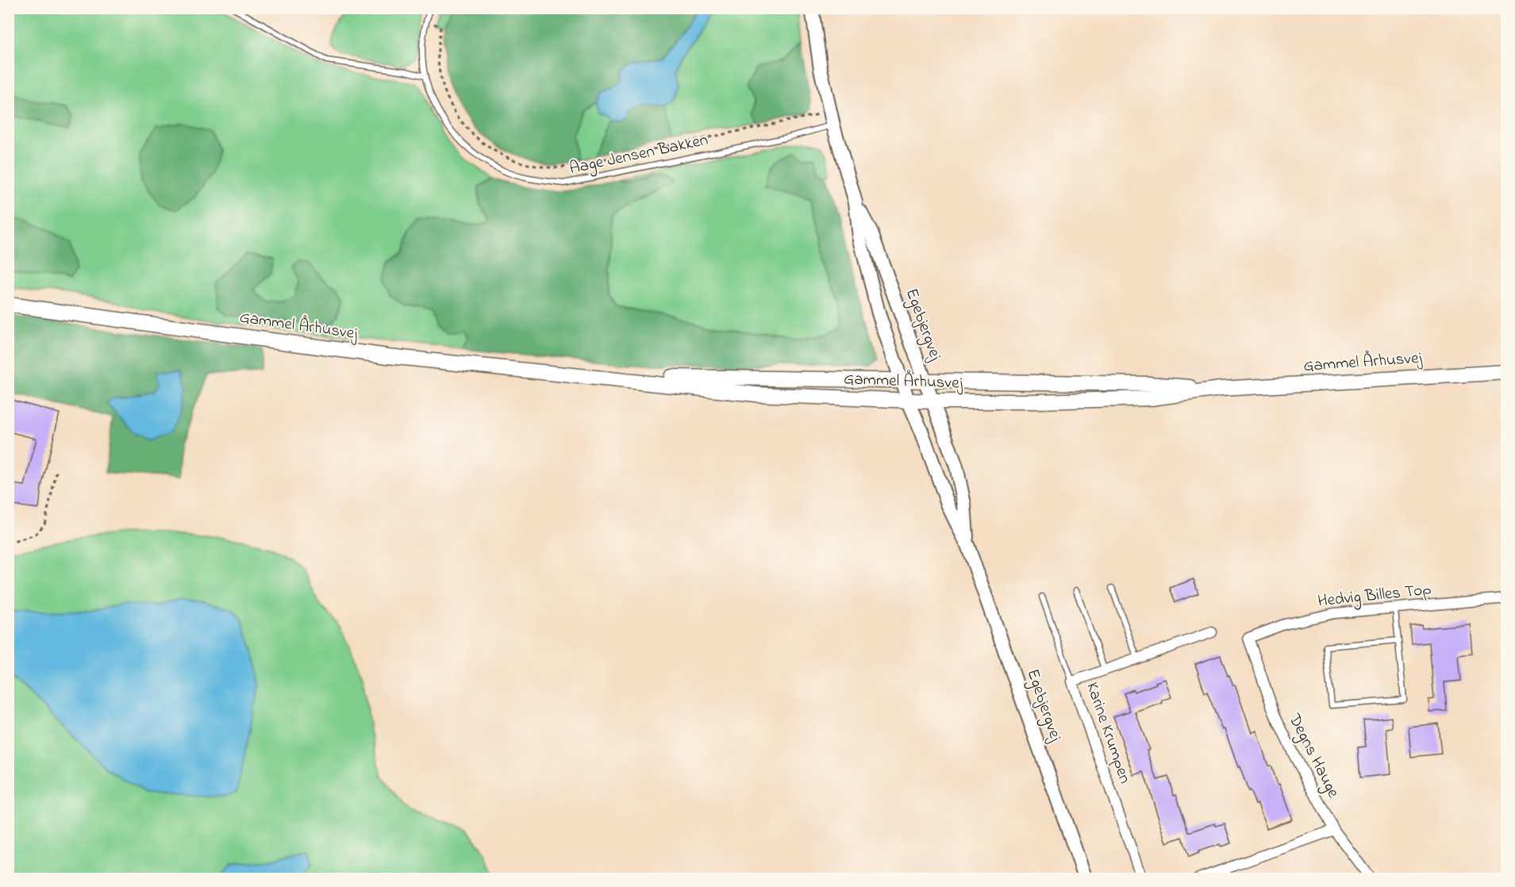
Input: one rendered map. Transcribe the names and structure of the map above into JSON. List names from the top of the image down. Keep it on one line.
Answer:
{"streets":{"main road":["Gammel Århusvej"],"street":["Egebjergvej","Hedvig Billes Top","Karine Krumpen","Degns Hauge"],"lane":["Aage Jensen Bakken"]},"crossings":[["Aage Jensen Bakken","Egebjergvej"],["Egebjergvej","Gammel Århusvej"],["Hedvig Billes Top","Degns Hauge"]]}
